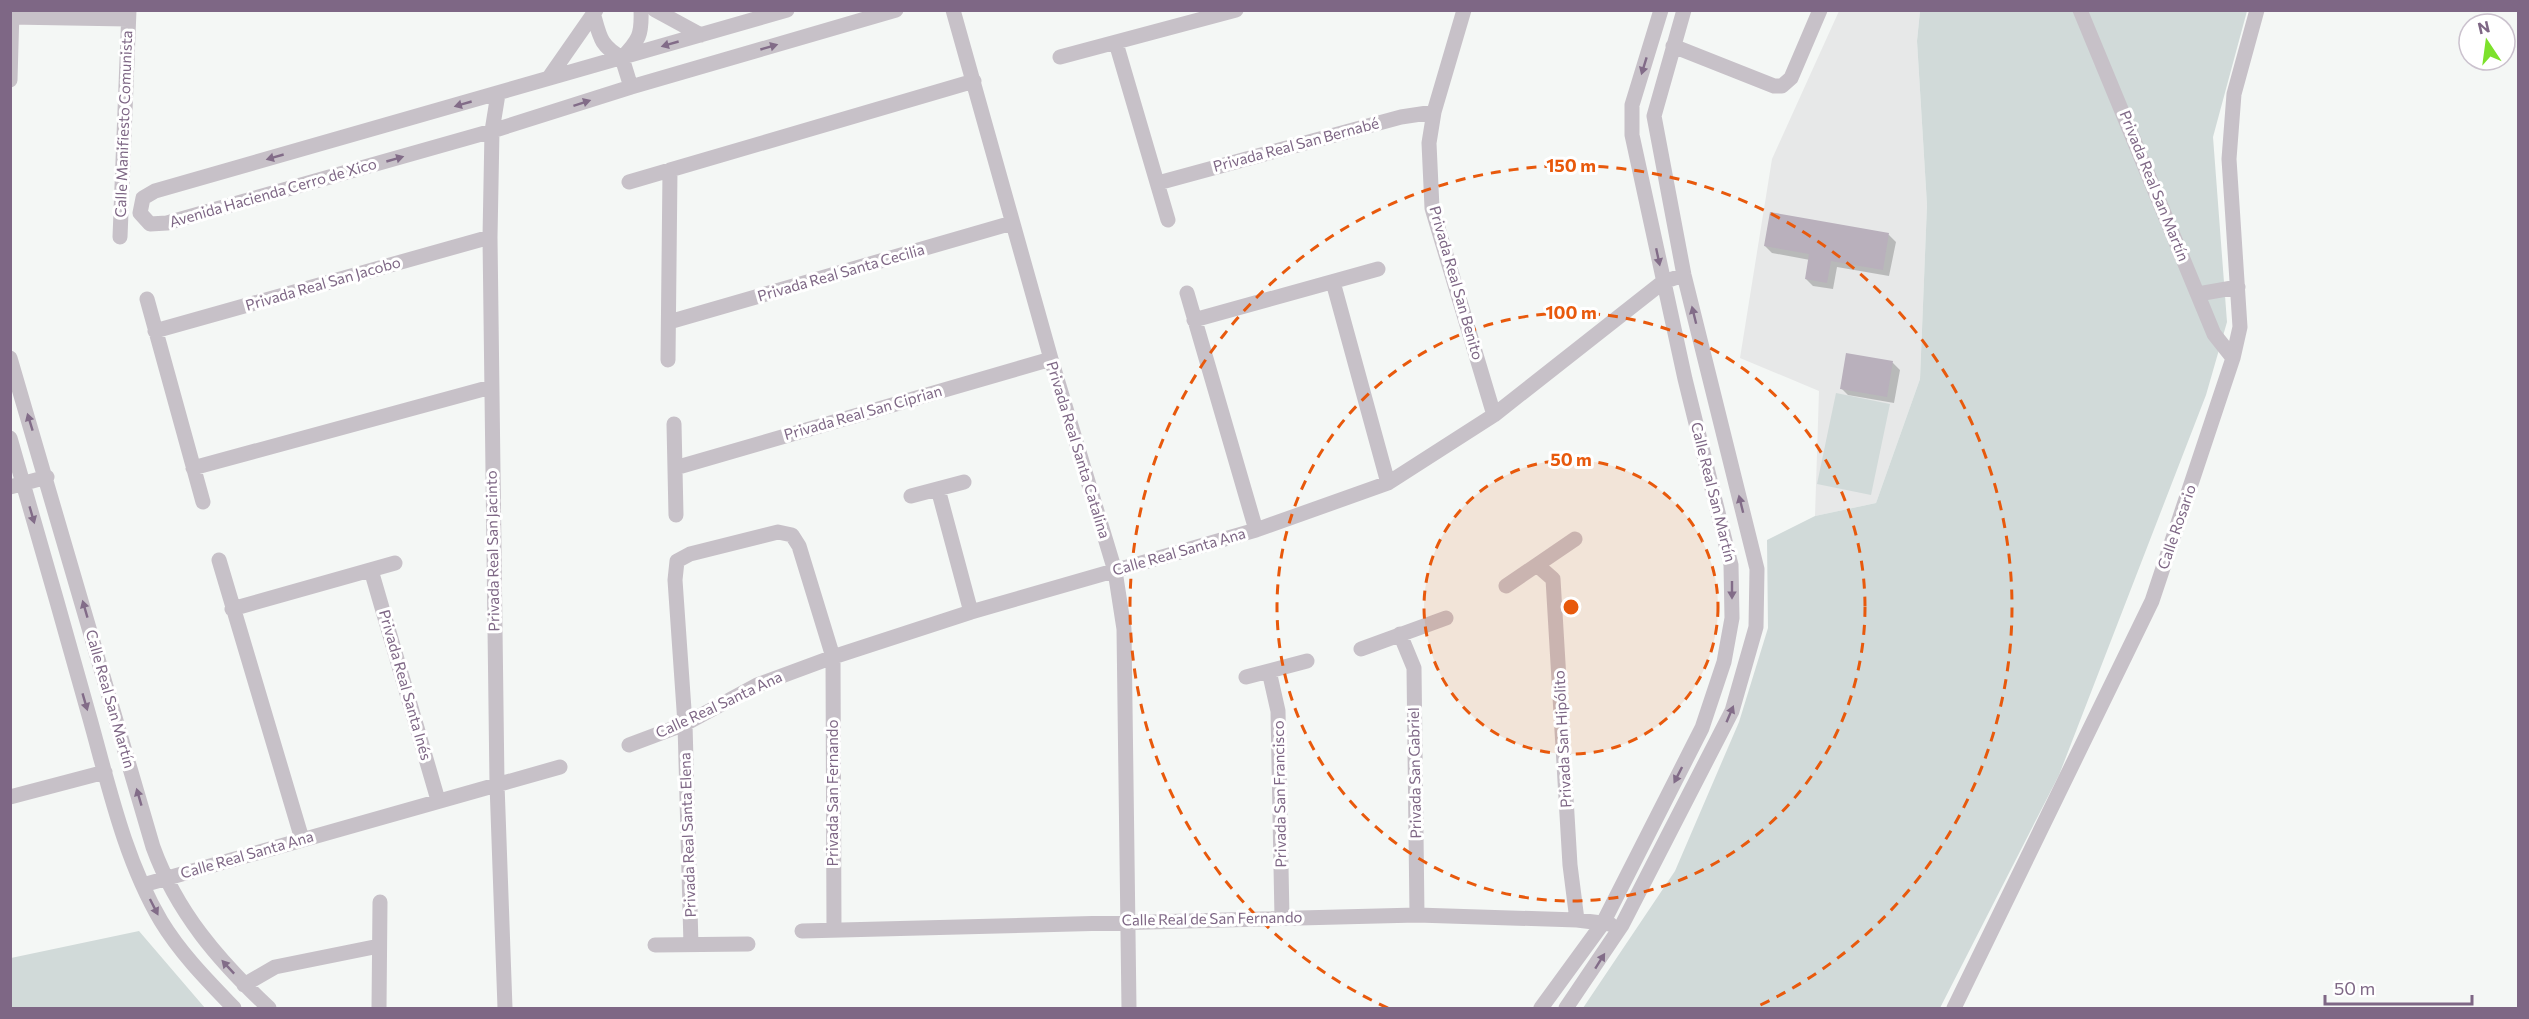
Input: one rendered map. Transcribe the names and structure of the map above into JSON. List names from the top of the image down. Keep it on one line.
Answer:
{"streets":{"street":["Calle Manifiesto Comunista","Privada Real San Bernabé","Privada Real San Martín","Avenida Hacienda Cerro de Xico","Privada Real Santa Cecilia","Privada Real San Benito","Privada Real San Jacobo","Privada Real San Ciprian","Privada Real Santa Catalina","Calle Real San Martín","Calle Rosario","Privada Real San Jacinto","Calle Real Santa Ana","Privada Real Santa Inés","Privada San Hipólito","Privada San Gabriel","Privada San Fernando","Privada San Francisco","Privada Real Santa Elena","Calle Real de San Fernando"]},"crossings":[["Privada Real San Bernabé","Privada Real San Benito"],["Privada Real San Martín","Calle Rosario"],["Avenida Hacienda Cerro de Xico","Privada Real San Jacinto"],["Privada Real Santa Cecilia","Privada Real Santa Catalina"],["Privada Real San Benito","Calle Real Santa Ana"],["Privada Real San Jacobo","Privada Real San Jacinto"],["Privada Real San Ciprian","Privada Real Santa Catalina"],["Privada Real Santa Catalina","Calle Real Santa Ana"],["Privada Real Santa Catalina","Calle Real de San Fernando"],["Calle Real San Martín","Calle Real Santa Ana"],["Calle Real San Martín","Calle Real de San Fernando"],["Privada Real San Jacinto","Calle Real Santa Ana"],["Calle Real Santa Ana","Privada Real Santa Inés"],["Calle Real Santa Ana","Privada San Fernando"],["Calle Real Santa Ana","Privada Real Santa Elena"],["Privada San Hipólito","Calle Real de San Fernando"],["Privada San Gabriel","Calle Real de San Fernando"],["Privada San Fernando","Privada Real Santa Elena"],["Privada San Fernando","Calle Real de San Fernando"],["Privada San Francisco","Calle Real de San Fernando"]],"scale_bar":"50 m","north":"top","rings":["150 m","100 m","50 m"]}
